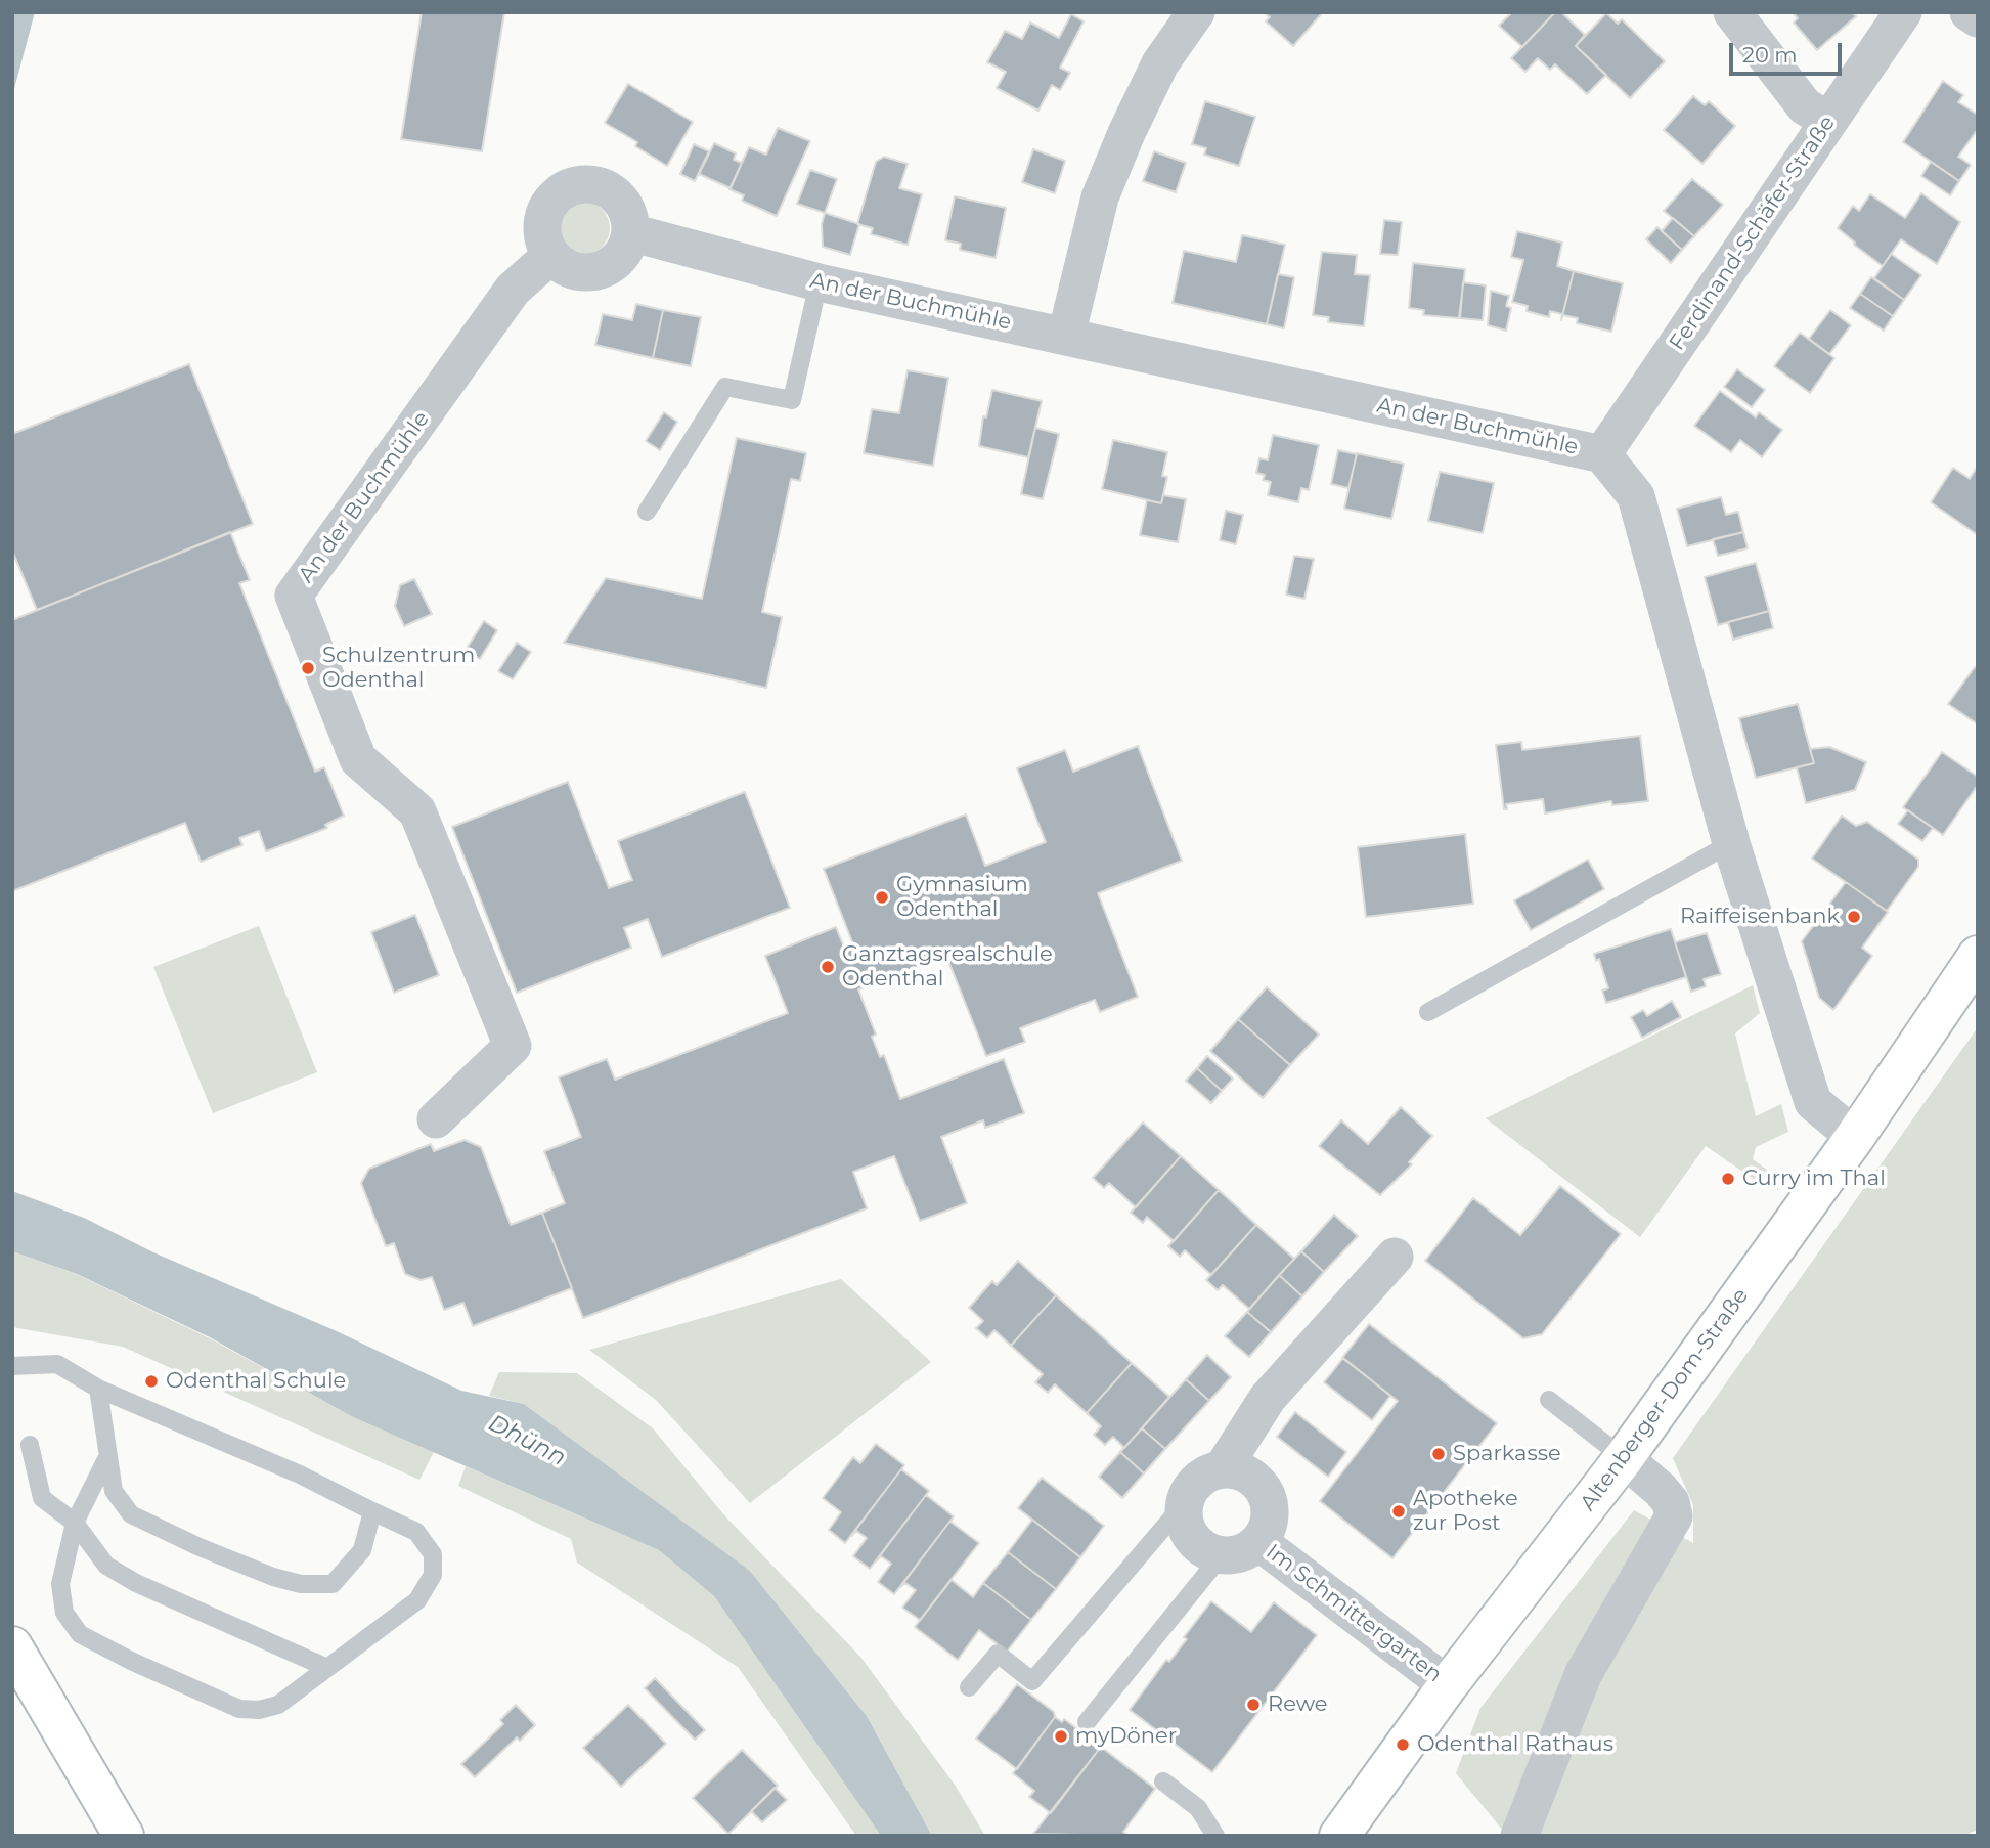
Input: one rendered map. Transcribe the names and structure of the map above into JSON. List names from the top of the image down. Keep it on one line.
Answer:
{"streets":{"main road":["Altenberger-Dom-Straße"],"street":["Ferdinand-Schäfer-Straße","An der Buchmühle","Im Schmittergarten"]},"crossings":[["Ferdinand-Schäfer-Straße","An der Buchmühle"],["An der Buchmühle","Altenberger-Dom-Straße"],["Altenberger-Dom-Straße","Im Schmittergarten"]],"water":["Dhünn"],"places":["Schulzentrum Odenthal","Gymnasium Odenthal","Raiffeisenbank","Ganztagsrealschule Odenthal","Curry im Thal","Odenthal Schule","Sparkasse","Apotheke zur Post","Rewe","myDöner","Odenthal Rathaus"],"scale_bar":"20 m"}
